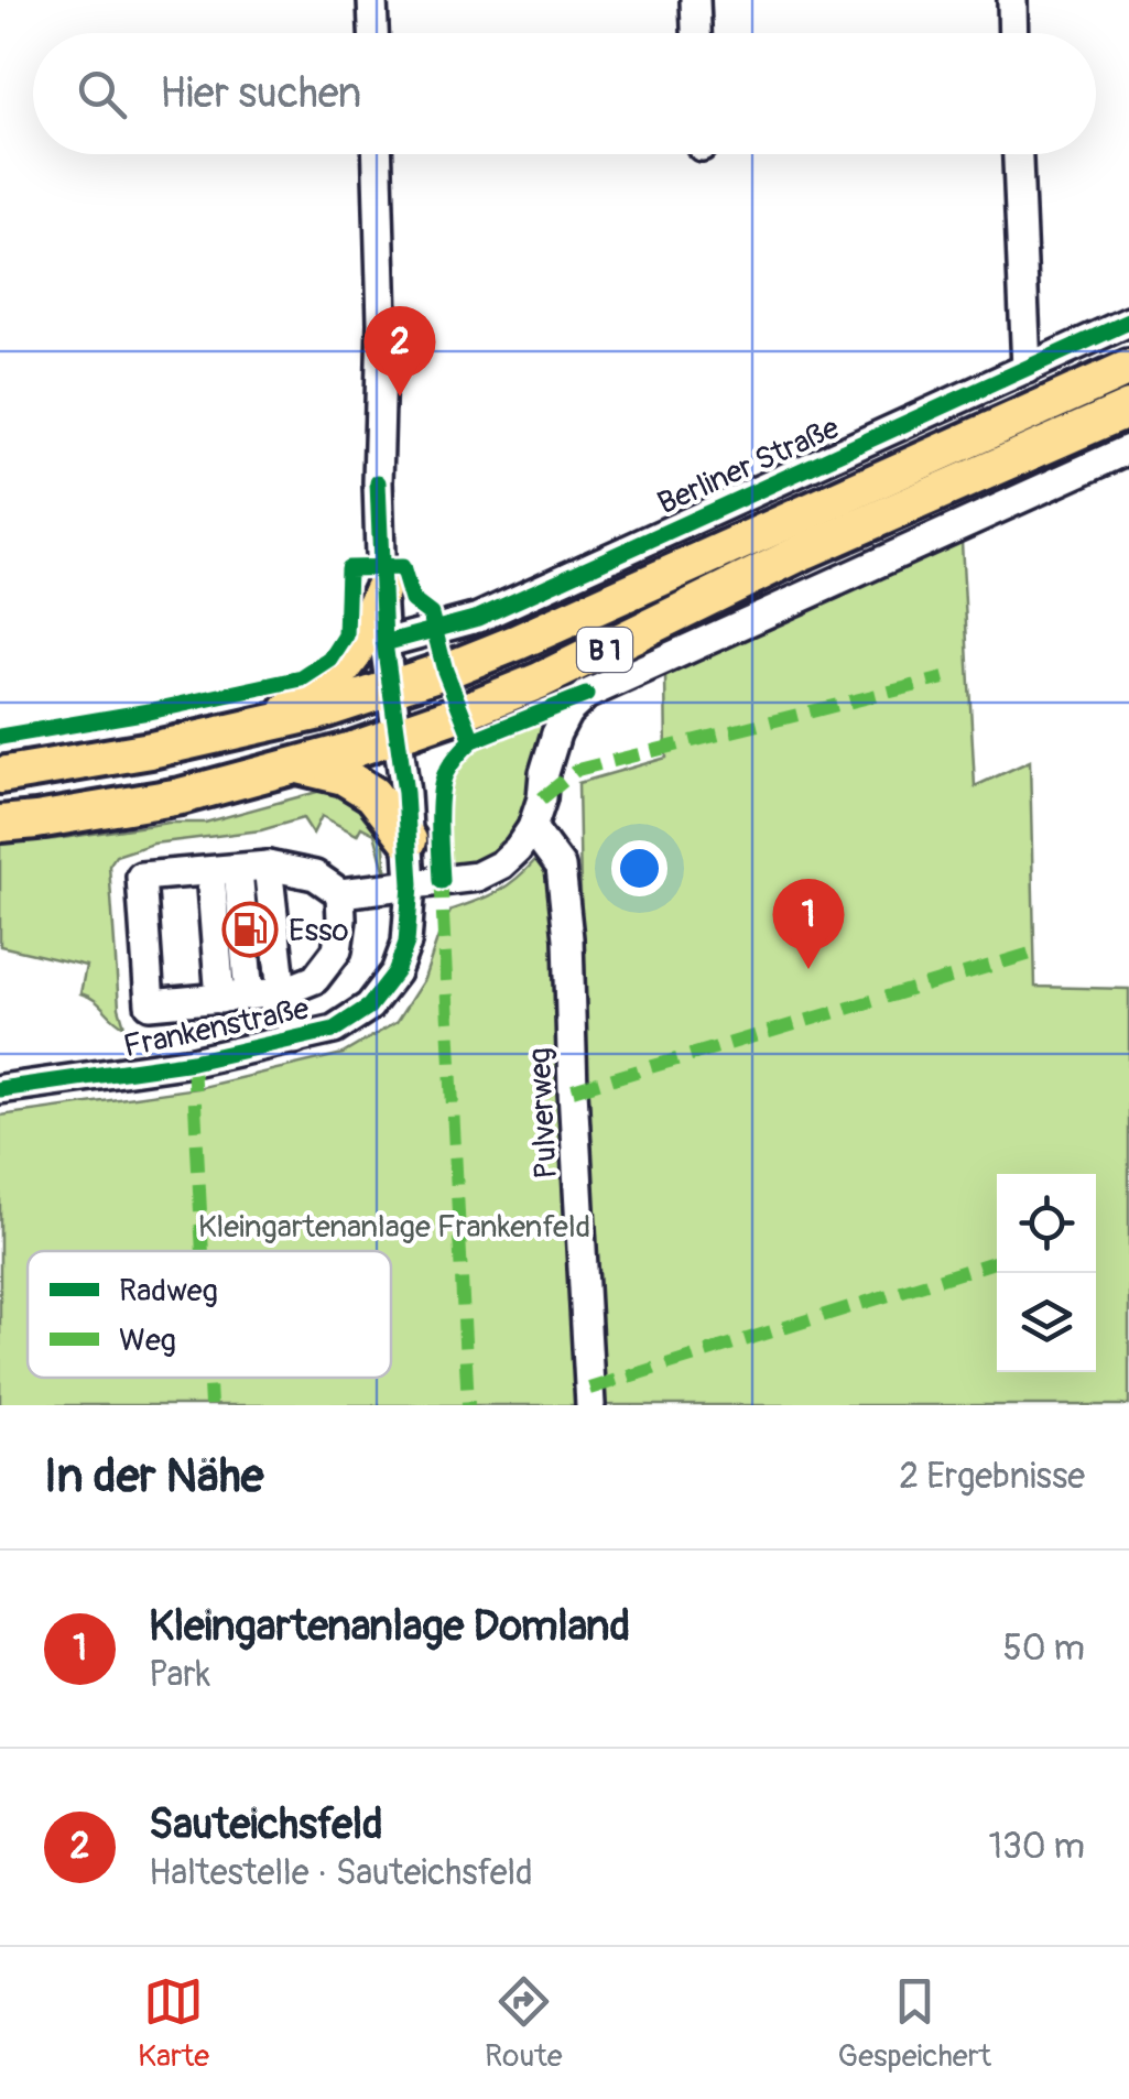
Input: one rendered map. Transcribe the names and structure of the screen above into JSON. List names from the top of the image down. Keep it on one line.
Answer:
{"streets":{"main road":["B 1"],"street":["Berliner Straße","Frankenstraße","Pulverweg"]},"parks":["Kleingartenanlage Frankenfeld"],"places":{"fuel station":["Esso"]},"legend":["Radweg","Weg"],"page":{"search":"Hier suchen","pins":["2","1"],"heading":["In der Nähe","2 Ergebnisse"],"list":[{"mark":"1","name":"Kleingartenanlage Domland","note":"Park","value":"50 m"},{"mark":"2","name":"Sauteichsfeld","note":"Haltestelle · Sauteichsfeld","value":"130 m"}],"nav":["Karte","Route","Gespeichert"]}}
